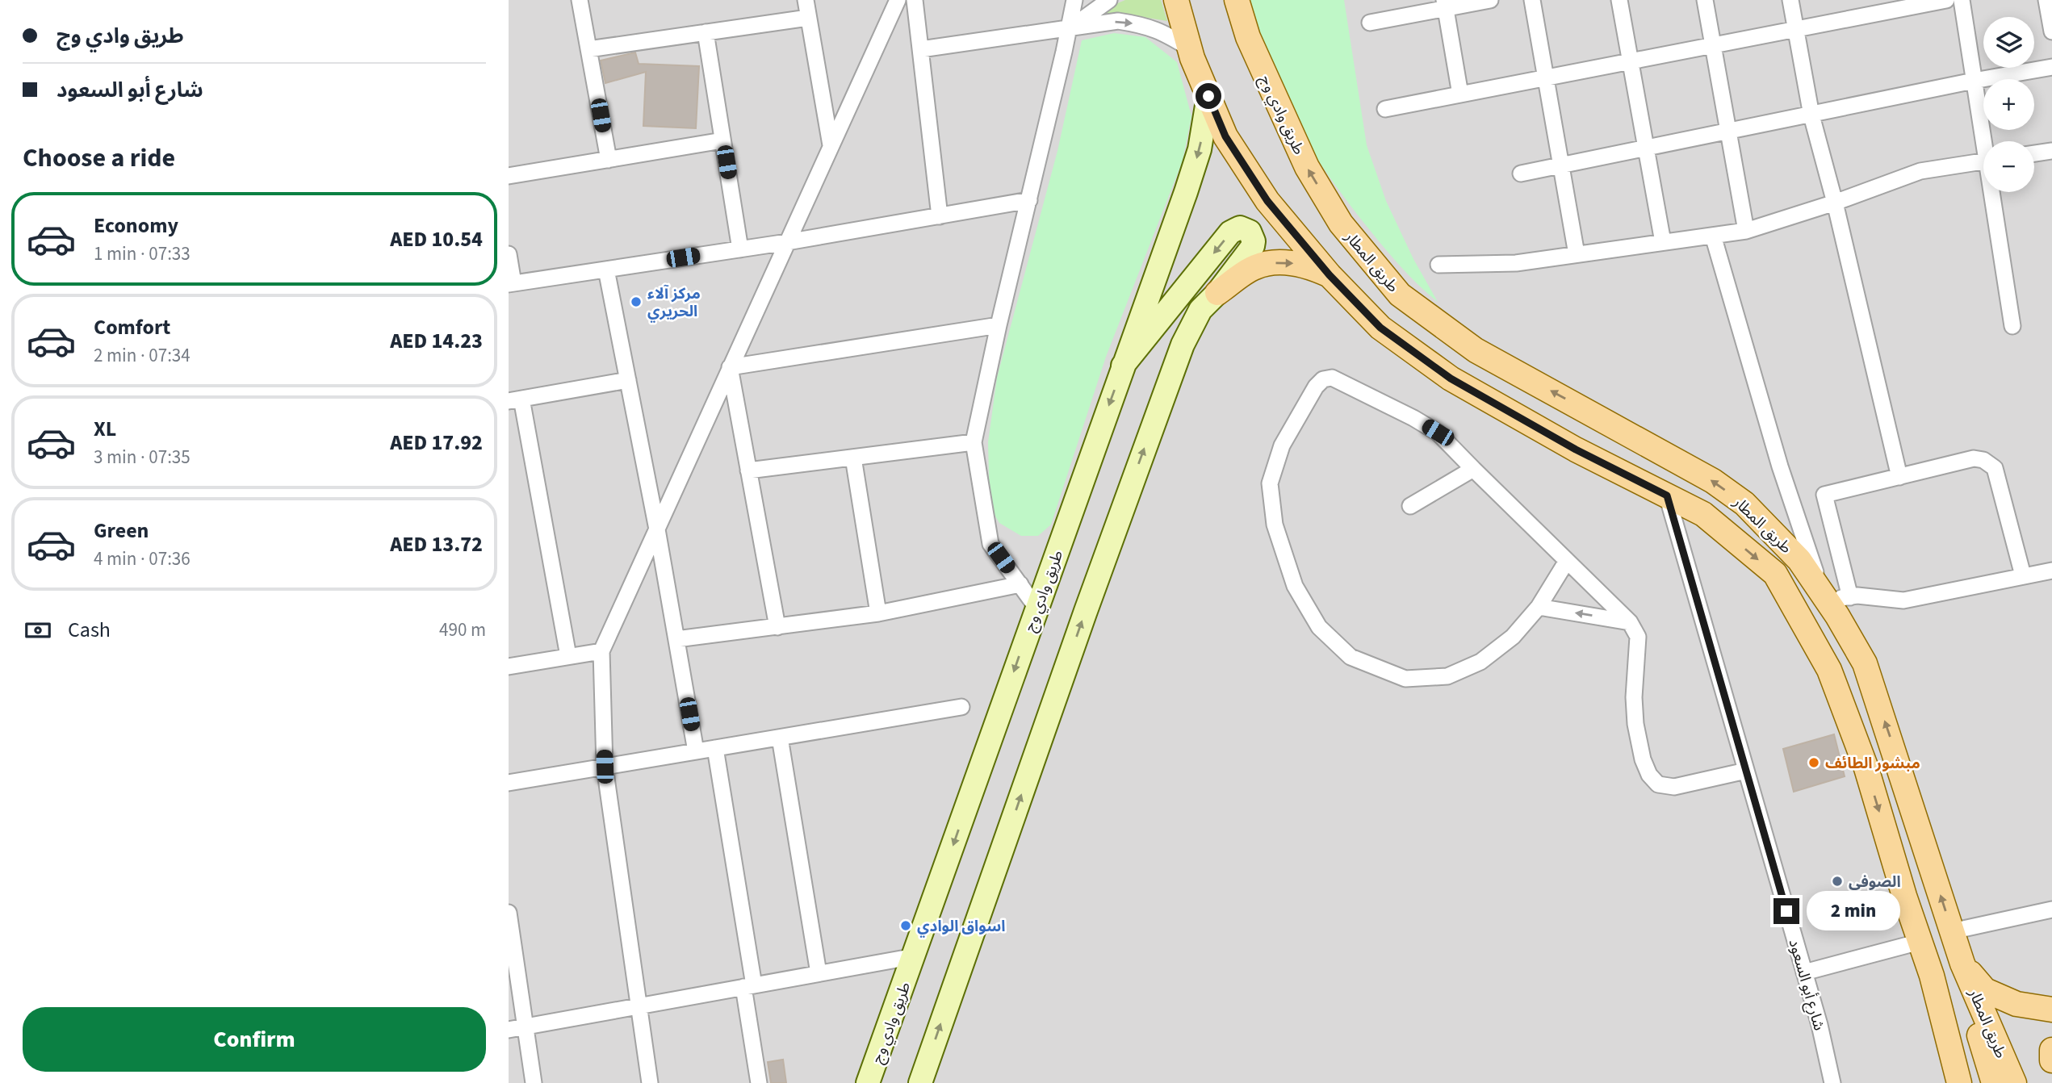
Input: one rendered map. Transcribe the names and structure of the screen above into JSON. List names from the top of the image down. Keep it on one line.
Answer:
{"streets":{"main road":["طريق وادي وج","طريق المطار"],"street":["شارع أبو السعود"]},"crossings":[["طريق وادي وج","طريق المطار"],["طريق المطار","شارع أبو السعود"]],"places":["مركز آلاء الحريري","مبشور الطائف","الصوفي","اسواق الوادي"],"page":{"banner":["طريق وادي وج","شارع أبو السعود"],"map_buttons":["+","−"],"heading":"Choose a ride","list":[{"name":"Economy","note":"1 min · 07:33","value":"AED 10.54"},{"name":"Comfort","note":"2 min · 07:34","value":"AED 14.23"},{"name":"XL","note":"3 min · 07:35","value":"AED 17.92"},{"name":"Green","note":"4 min · 07:36","value":"AED 13.72"}],"pay":["Cash","490 m"],"bubble":"2 min","buttons":"Confirm"}}
